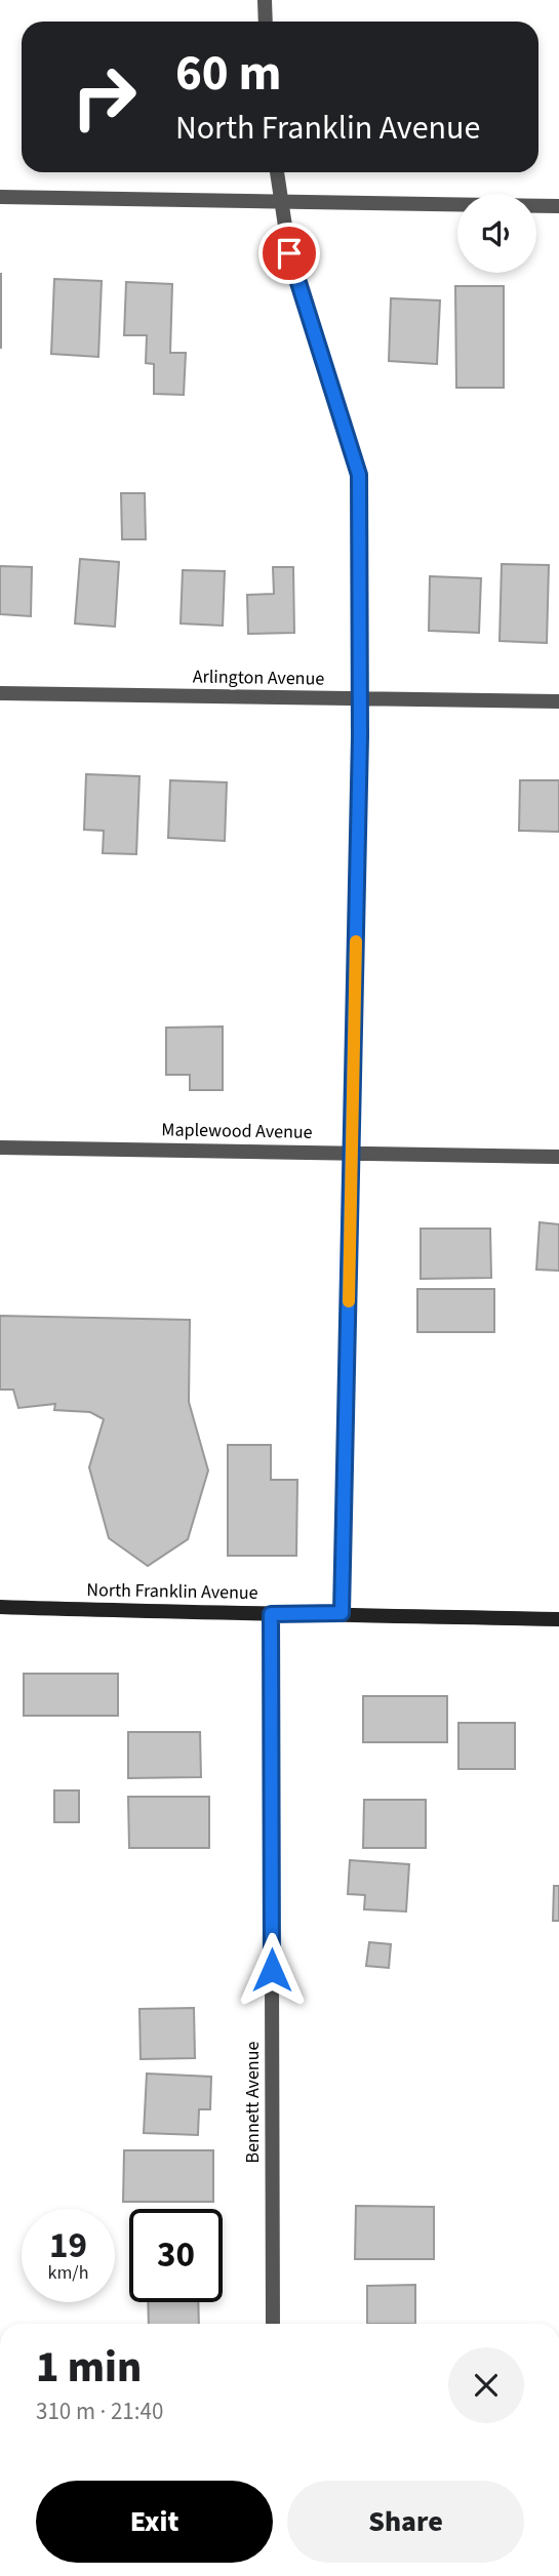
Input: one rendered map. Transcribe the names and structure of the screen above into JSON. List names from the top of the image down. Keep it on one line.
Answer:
{"streets":{"street":["Arlington Avenue","Maplewood Avenue","North Franklin Avenue","Bennett Avenue"]},"crossings":[["North Franklin Avenue","Bennett Avenue"]],"page":{"turn":["60 m","North Franklin Avenue"],"speed":"19 km/h","limit":"30","heading":["1 min","310 m · 21:40"],"buttons":["Exit","Share"]}}
